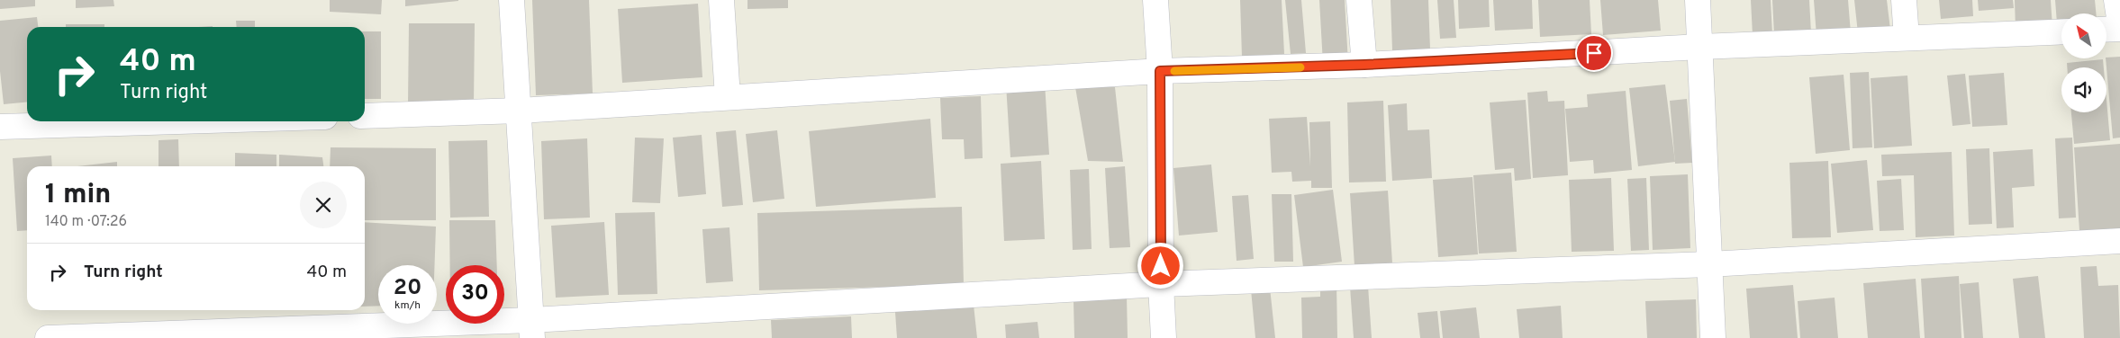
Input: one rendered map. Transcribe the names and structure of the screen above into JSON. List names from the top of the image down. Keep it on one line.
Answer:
{"north":"top left","page":{"turn":["40 m","Turn right"],"heading":["1 min","140 m · 07:26"],"list":[{"name":"Turn right","value":"40 m"}],"speed":"20 km/h","limit":"30"}}
